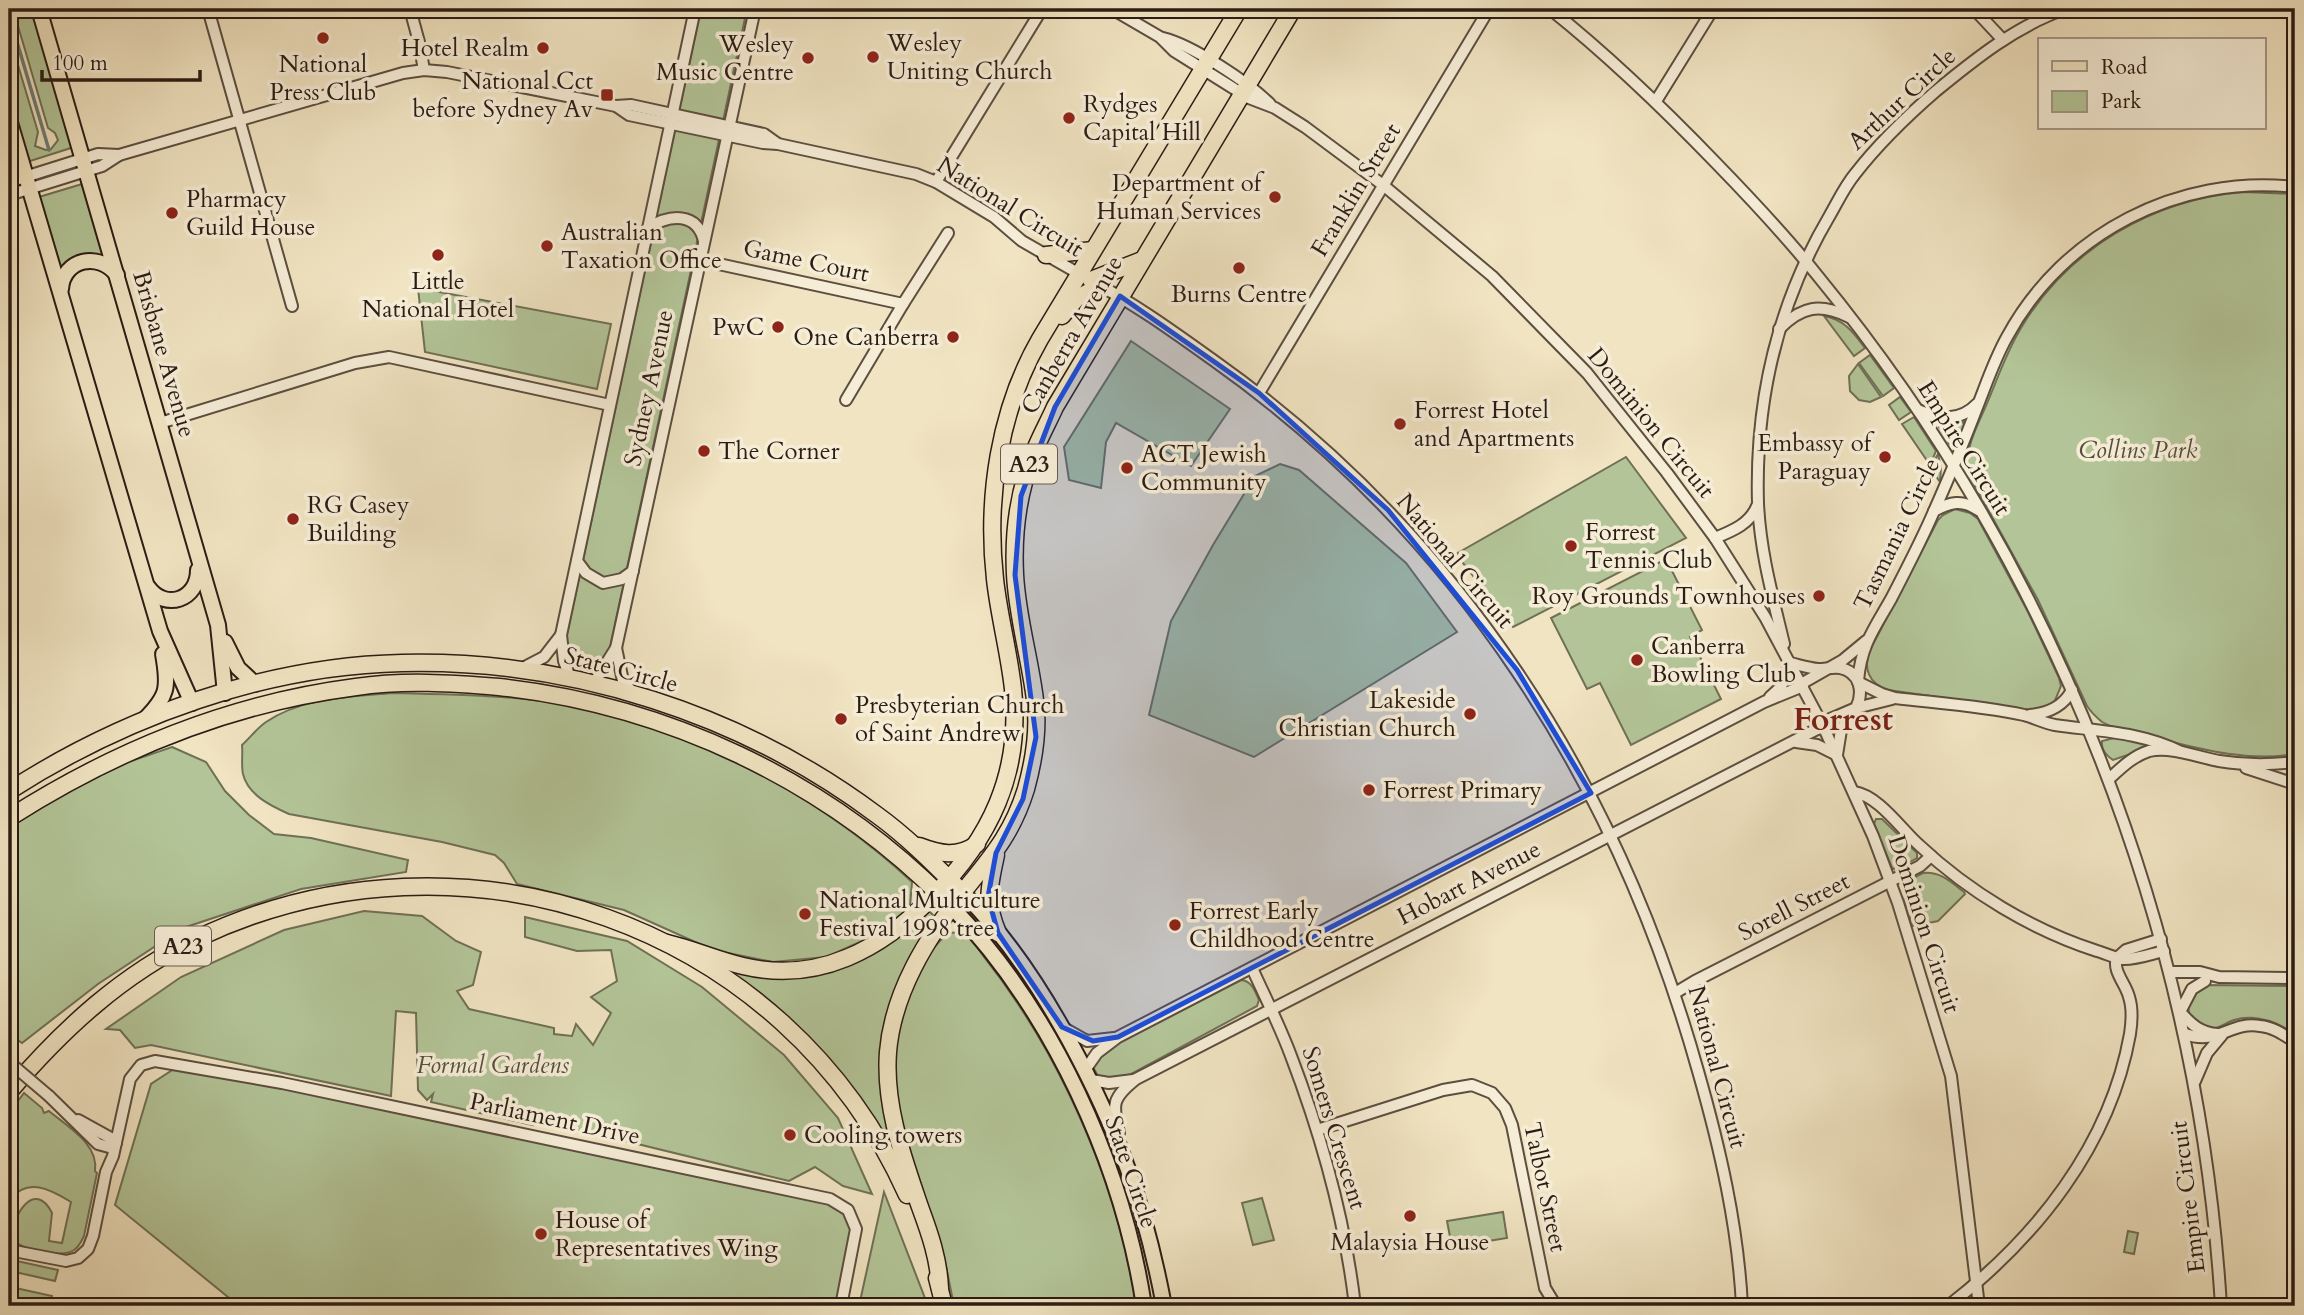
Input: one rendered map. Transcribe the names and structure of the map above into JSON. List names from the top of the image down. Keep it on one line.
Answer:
{"streets":{"highway":["Canberra Avenue","Brisbane Avenue","Sydney Avenue","A23","State Circle"],"street":["Arthur Circle","Franklin Street","National Circuit","Game Court","Dominion Circuit","Empire Circuit","Tasmania Circle","Hobart Avenue","Sorell Street","Parliament Drive","Somers Crescent","Talbot Street"]},"crossings":[["Arthur Circle","Dominion Circuit"],["Arthur Circle","Empire Circuit"],["Franklin Street","National Circuit"],["Franklin Street","Dominion Circuit"],["National Circuit","Canberra Avenue"],["National Circuit","Brisbane Avenue"],["National Circuit","Sydney Avenue"],["National Circuit","Hobart Avenue"],["National Circuit","Sorell Street"],["Game Court","Sydney Avenue"],["Canberra Avenue","Dominion Circuit"],["Canberra Avenue","A23"],["Canberra Avenue","State Circle"],["Brisbane Avenue","State Circle"],["Sydney Avenue","State Circle"],["Dominion Circuit","Tasmania Circle"],["Dominion Circuit","Hobart Avenue"],["Dominion Circuit","Sorell Street"],["Empire Circuit","Tasmania Circle"],["A23","State Circle"],["Tasmania Circle","Hobart Avenue"],["State Circle","Hobart Avenue"],["Hobart Avenue","Somers Crescent"],["Somers Crescent","Talbot Street"]],"districts":["Forrest"],"parks":["Collins Park","Formal Gardens"],"places":{"other":["National Press Club","Hotel Realm","Wesley Uniting Church","Wesley Music Centre","Rydges Capital Hill","Department of Human Services","Pharmacy Guild House","Australian Taxation Office","Little National Hotel","Burns Centre","PwC","One Canberra","Forrest Hotel and Apartments","The Corner","Embassy of Paraguay","ACT Jewish Community","RG Casey Building","Forrest Tennis Club","Roy Grounds Townhouses","Canberra Bowling Club","Lakeside Christian Church","Presbyterian Church of Saint Andrew","Forrest Primary","National Multiculture Festival 1998 tree","Forrest Early Childhood Centre","Cooling towers","Malaysia House","House of Representatives Wing"],"transit":["National Cct before Sydney Av"]},"legend":["Road","Park"],"scale_bar":"100 m"}
